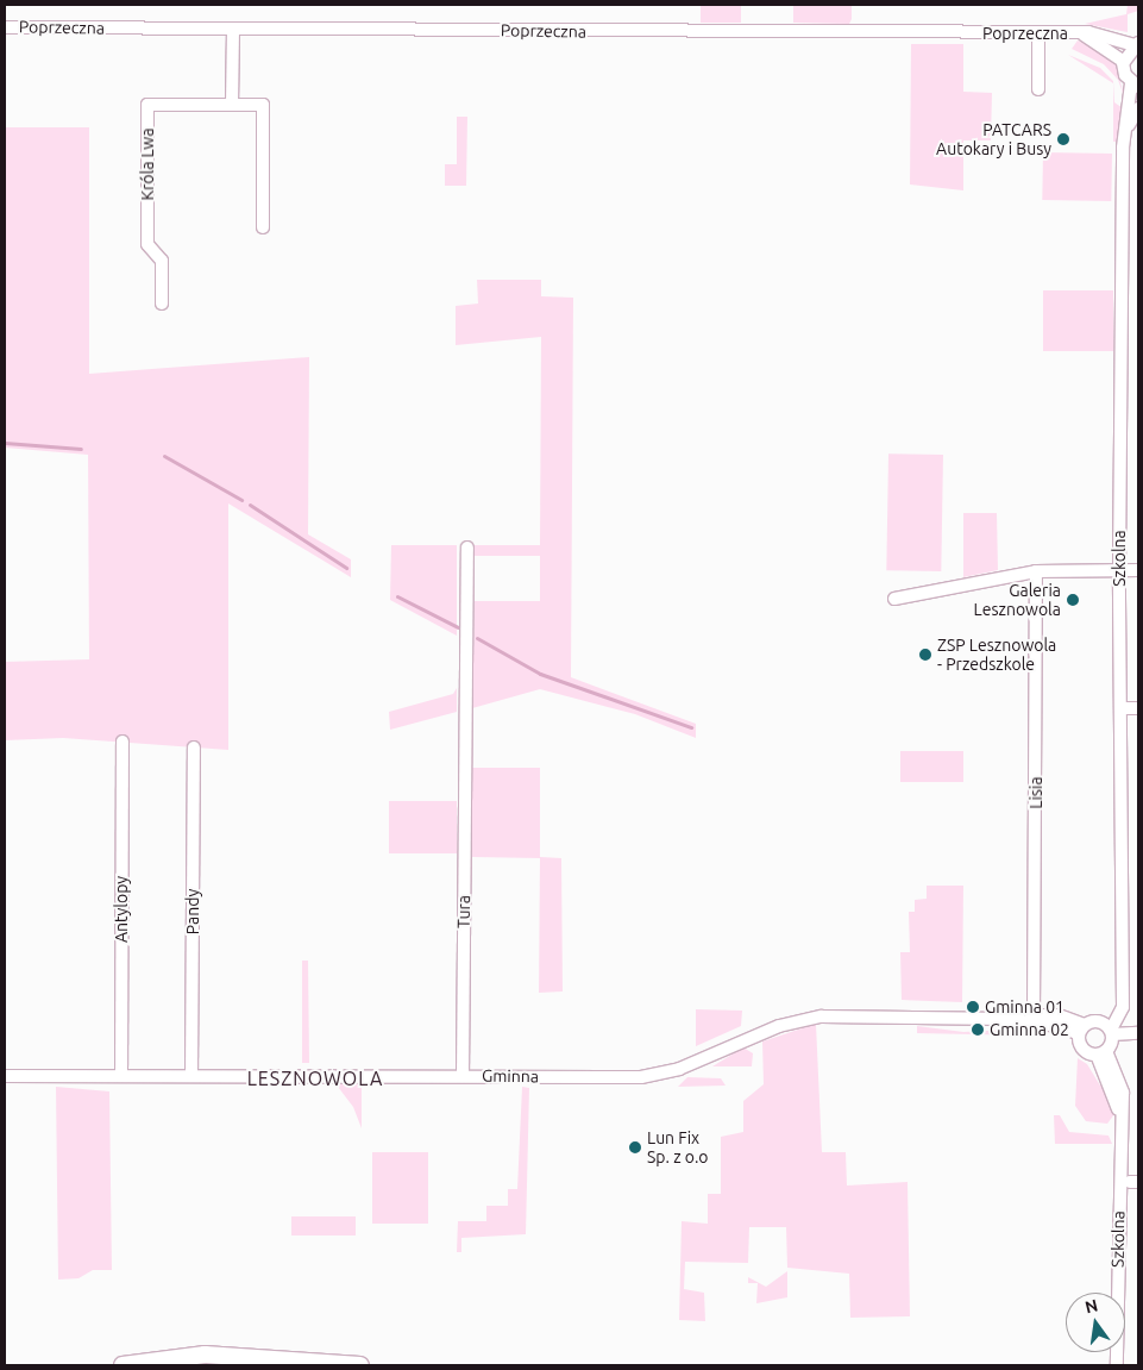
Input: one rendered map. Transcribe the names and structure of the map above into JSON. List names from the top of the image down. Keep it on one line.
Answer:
{"streets":{"street":["Poprzeczna","Króla Lwa","Szkolna","Lisia","Antylopy","Pandy","Tura","Gminna"]},"crossings":[["Szkolna","Gminna"],["Lisia","Gminna"],["Antylopy","Gminna"],["Pandy","Gminna"],["Tura","Gminna"]],"districts":["LESZNOWOLA"],"places":["PATCARS Autokary i Busy","Galeria Lesznowola","ZSP Lesznowola - Przedszkole","Gminna 01","Gminna 02","Lun Fix Sp. z o.o"],"north":"top"}
